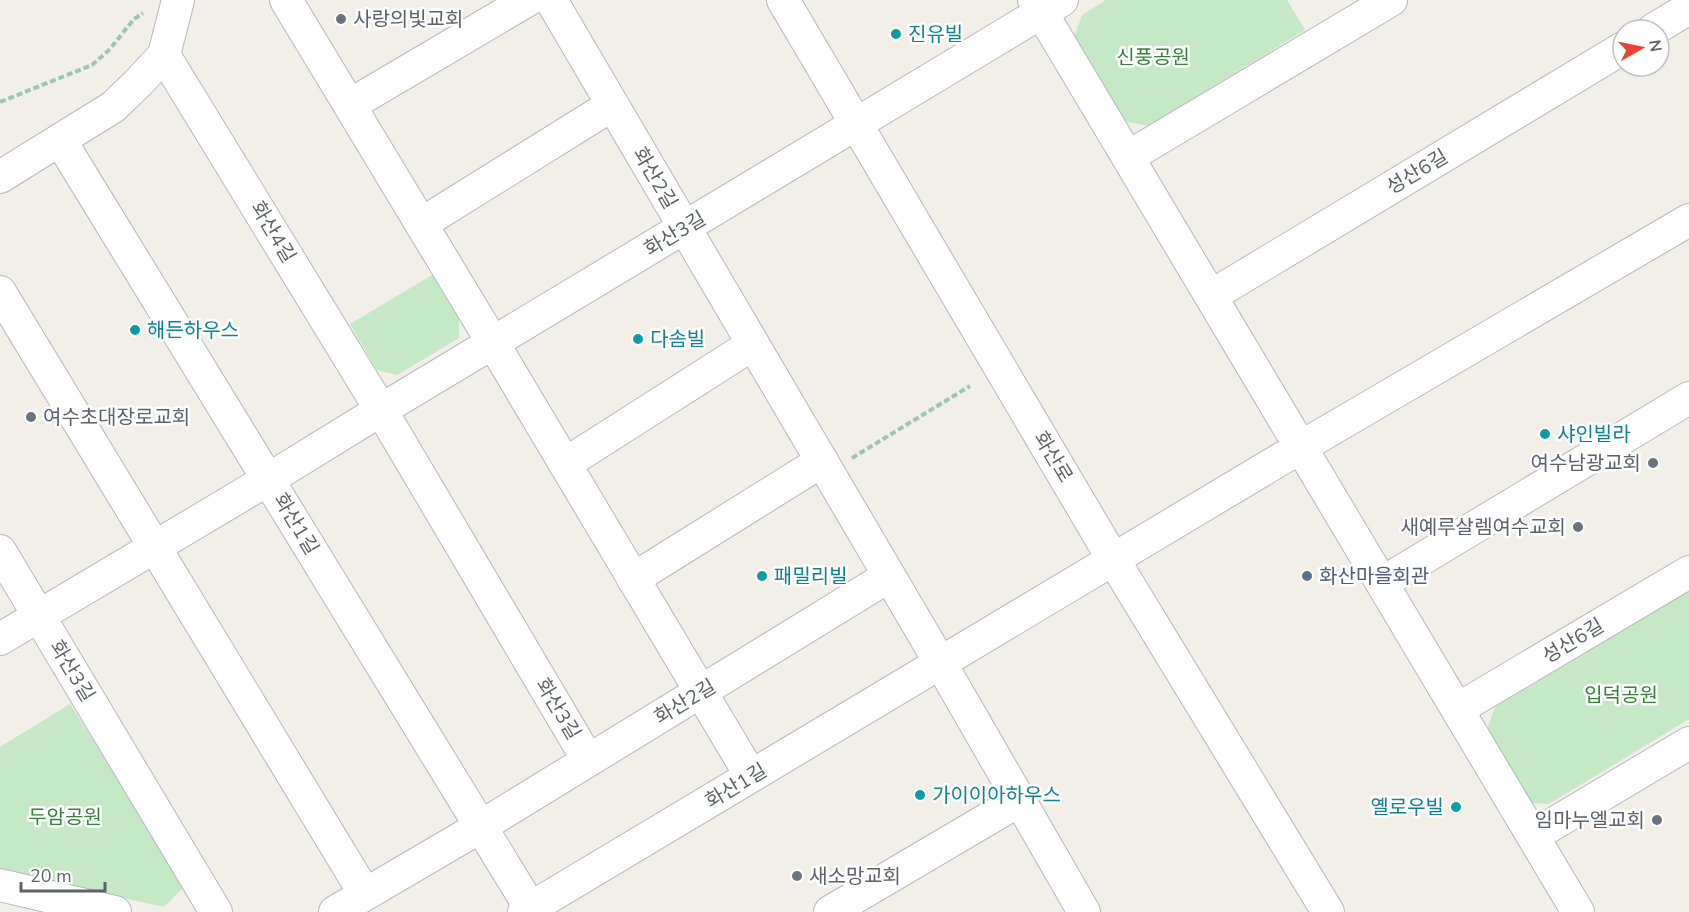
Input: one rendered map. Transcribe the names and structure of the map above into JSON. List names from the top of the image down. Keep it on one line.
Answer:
{"streets":{"street":["성산6길","화산2길","화산4길","화산3길","화산로","화산1길"]},"crossings":[["화산2길","화산3길"],["화산2길","화산1길"],["화산4길","화산3길"],["화산3길","화산로"],["화산3길","화산1길"],["화산로","화산1길"]],"parks":["신풍공원","입덕공원","두암공원"],"places":["사랑의빛교회","진유빌","해든하우스","다솜빌","여수초대장로교회","샤인빌라","여수남광교회","새예루살렘여수교회","패밀리빌","화산마을회관","가이이아하우스","옐로우빌","임마누엘교회","새소망교회"],"scale_bar":"20 m","north":"right"}
